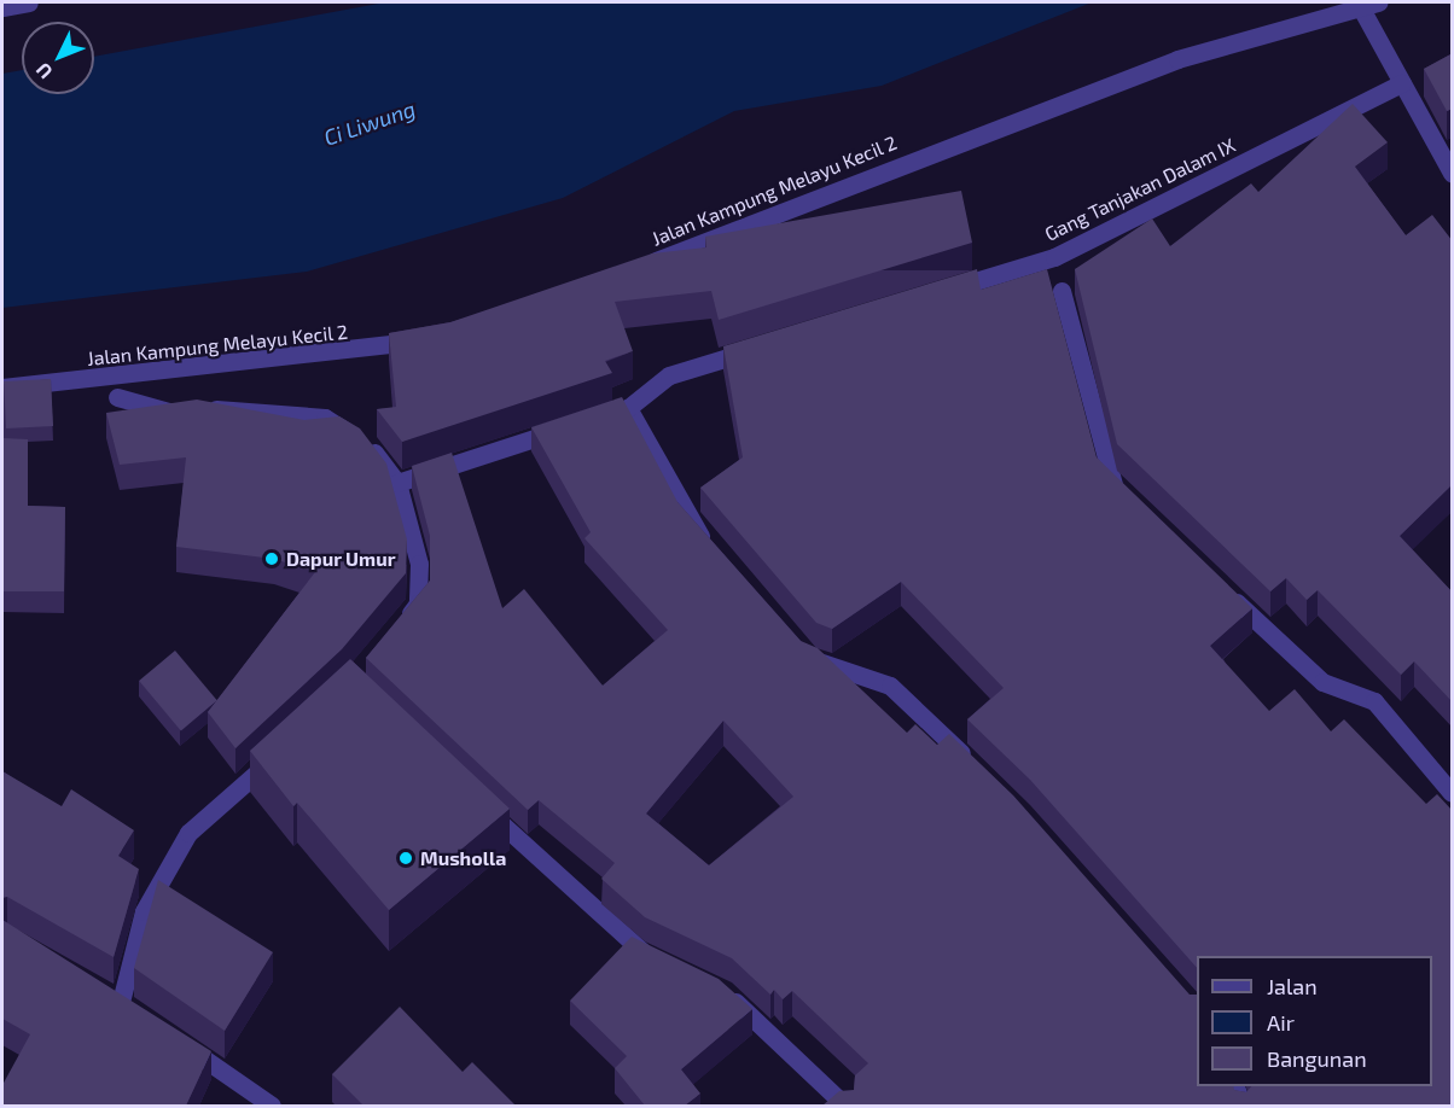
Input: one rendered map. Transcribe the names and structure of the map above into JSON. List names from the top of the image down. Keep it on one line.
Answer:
{"streets":{"street":["Gang Tanjakan Dalam IX","Jalan Kampung Melayu Kecil 2"]},"water":["Ci Liwung"],"places":["Dapur Umur","Musholla"],"legend":["Jalan","Air","Bangunan"],"north":"bottom left"}
